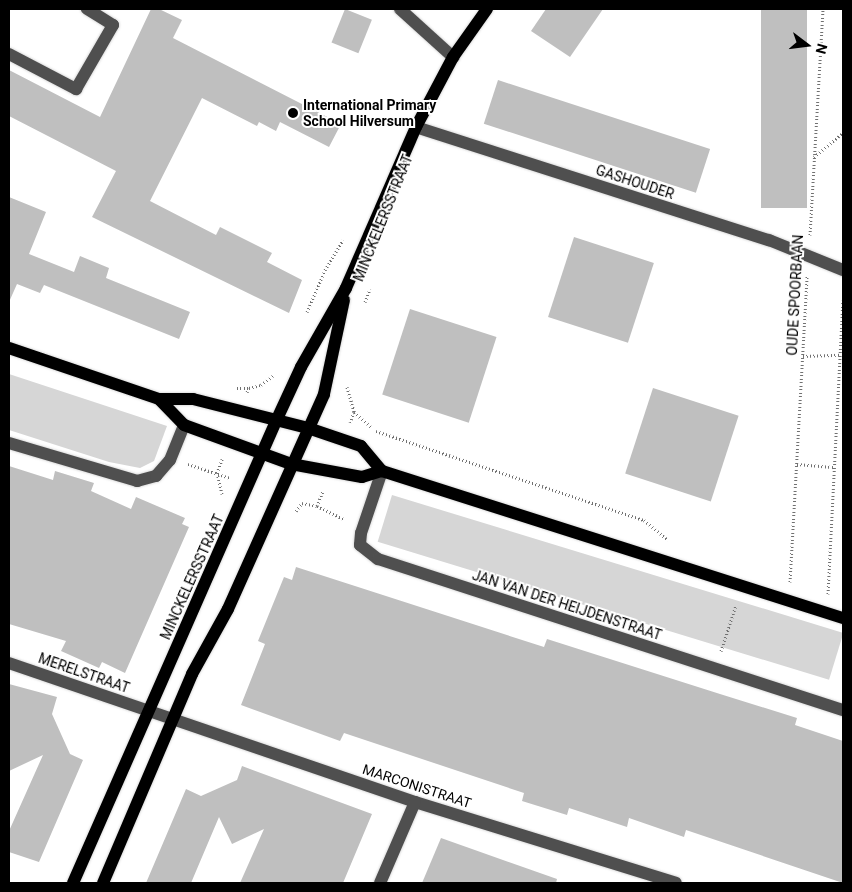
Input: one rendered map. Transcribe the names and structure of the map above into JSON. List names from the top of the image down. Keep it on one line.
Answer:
{"streets":{"main road":["MINCKELERSSTRAAT"],"street":["GASHOUDER","JAN VAN DER HEIJDENSTRAAT","MERELSTRAAT","MARCONISTRAAT"],"path":["OUDE SPOORBAAN"]},"crossings":[["GASHOUDER","MINCKELERSSTRAAT"],["GASHOUDER","OUDE SPOORBAAN"],["MINCKELERSSTRAAT","MERELSTRAAT"],["MINCKELERSSTRAAT","MARCONISTRAAT"],["MERELSTRAAT","MARCONISTRAAT"]],"places":["International Primary School Hilversum"],"north":"right"}
